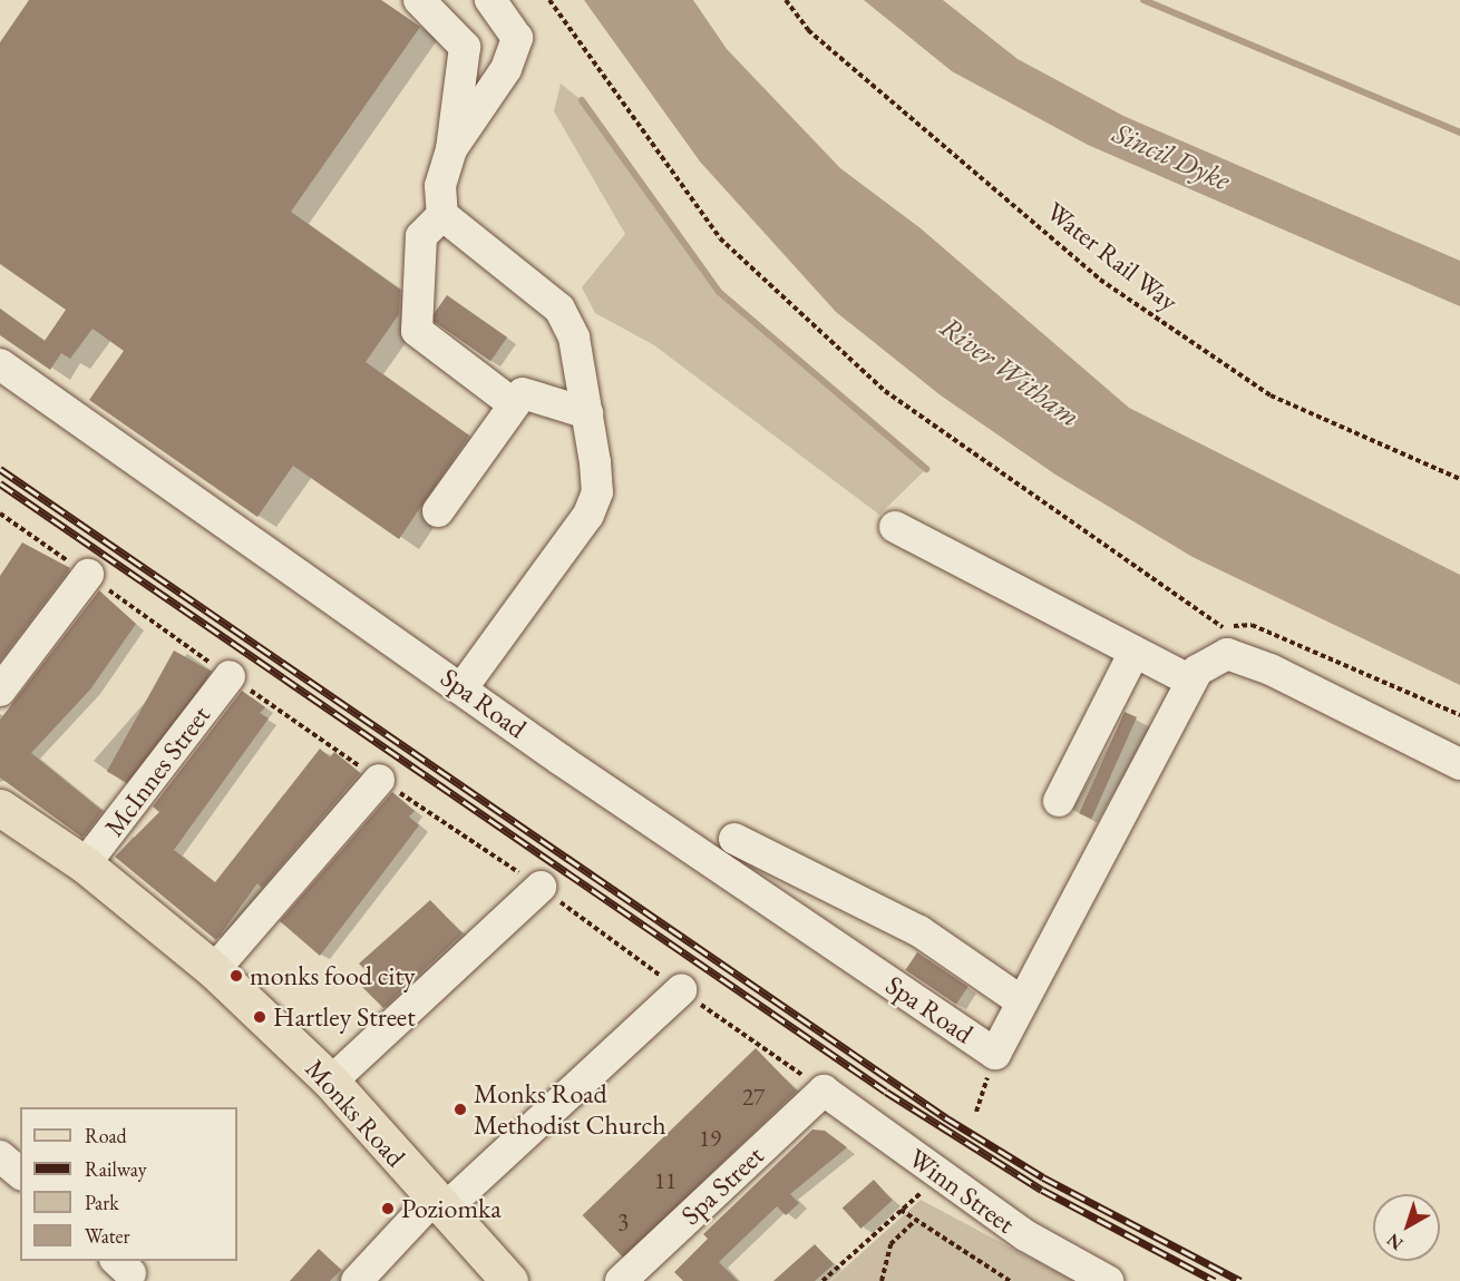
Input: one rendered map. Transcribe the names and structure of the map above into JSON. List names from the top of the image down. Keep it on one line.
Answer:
{"streets":{"main road":["Monks Road"],"street":["Spa Road","McInnes Street","Spa Street","Winn Street"],"path":["Water Rail Way"]},"crossings":[["McInnes Street","Monks Road"],["Spa Street","Winn Street"]],"water":["Sincil Dyke","River Witham"],"places":["monks food city","Hartley Street","Monks Road Methodist Church","Poziomka"],"house_numbers":["27","19","11","3"],"legend":["Road","Railway","Park","Water"],"north":"bottom left"}
